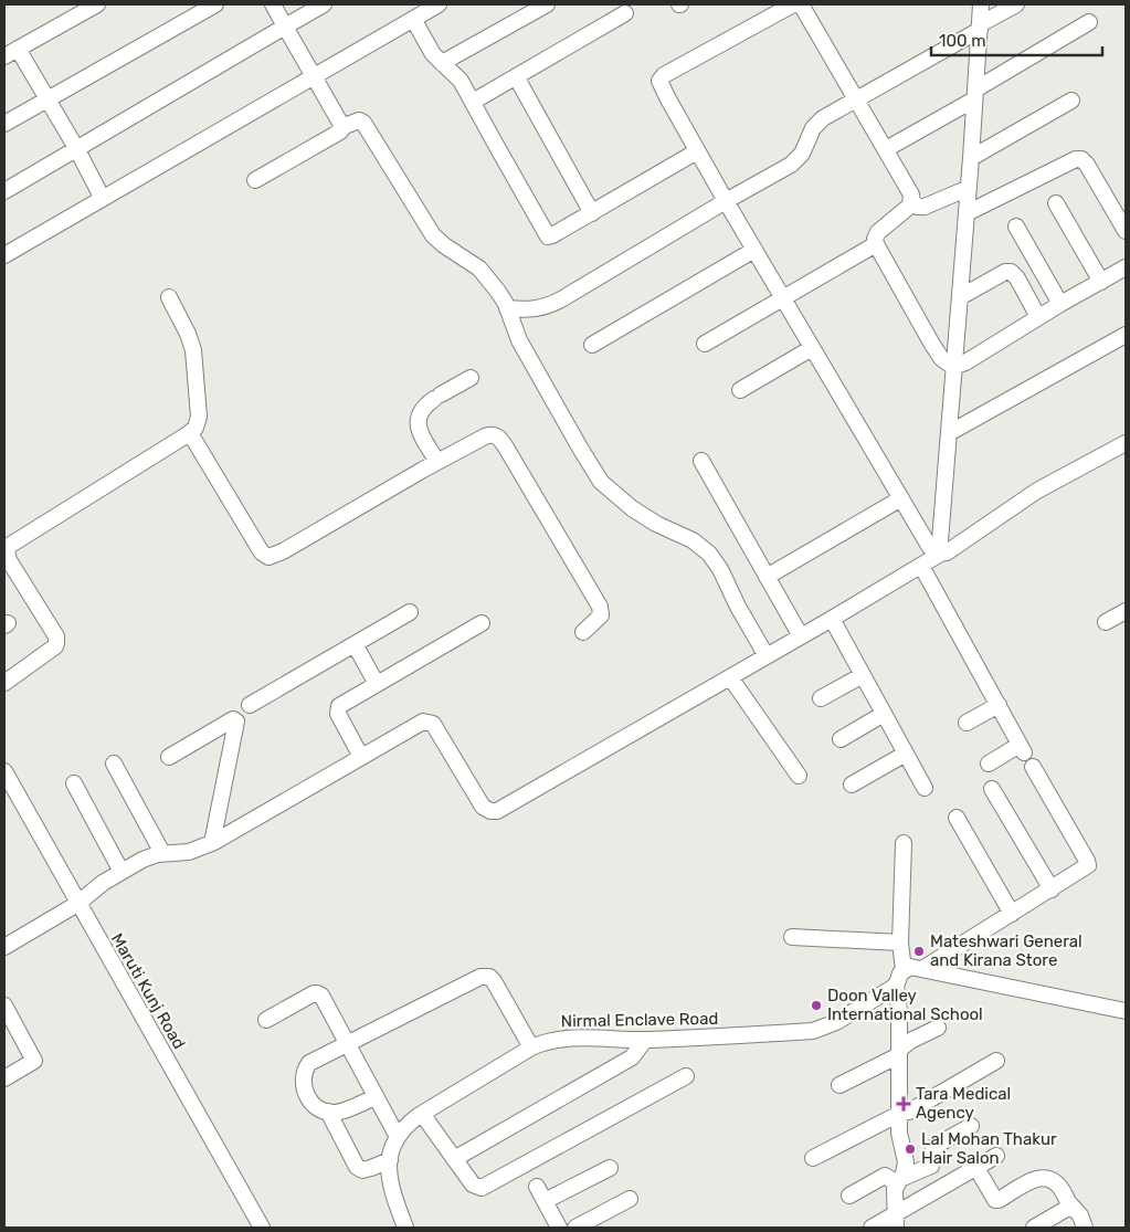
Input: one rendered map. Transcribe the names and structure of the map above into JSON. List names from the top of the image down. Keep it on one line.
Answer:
{"streets":{"street":["Maruti Kunj Road","Nirmal Enclave Road"]},"places":{"other":["Mateshwari General and Kirana Store","Doon Valley International School","Lal Mohan Thakur Hair Salon"],"health":["Tara Medical Agency"]},"scale_bar":"100 m"}
